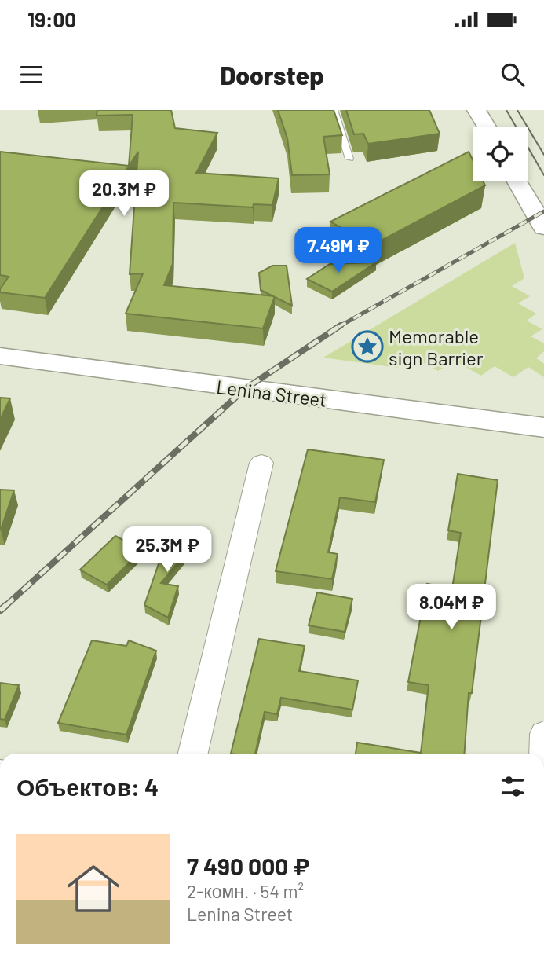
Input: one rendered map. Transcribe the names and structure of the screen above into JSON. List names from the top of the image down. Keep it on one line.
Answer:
{"streets":{"main road":["Lenina Street"]},"places":{"place":["Memorable sign Barrier"]},"page":{"status":"19:00","header":"Doorstep","price":["20.3M ₽","7.49M ₽","25.3M ₽","8.04M ₽"],"heading":"Объектов: 4","list":[{"name":"7 490 000 ₽","note":"2-комн. · 54 m² · Lenina Street"}]}}
